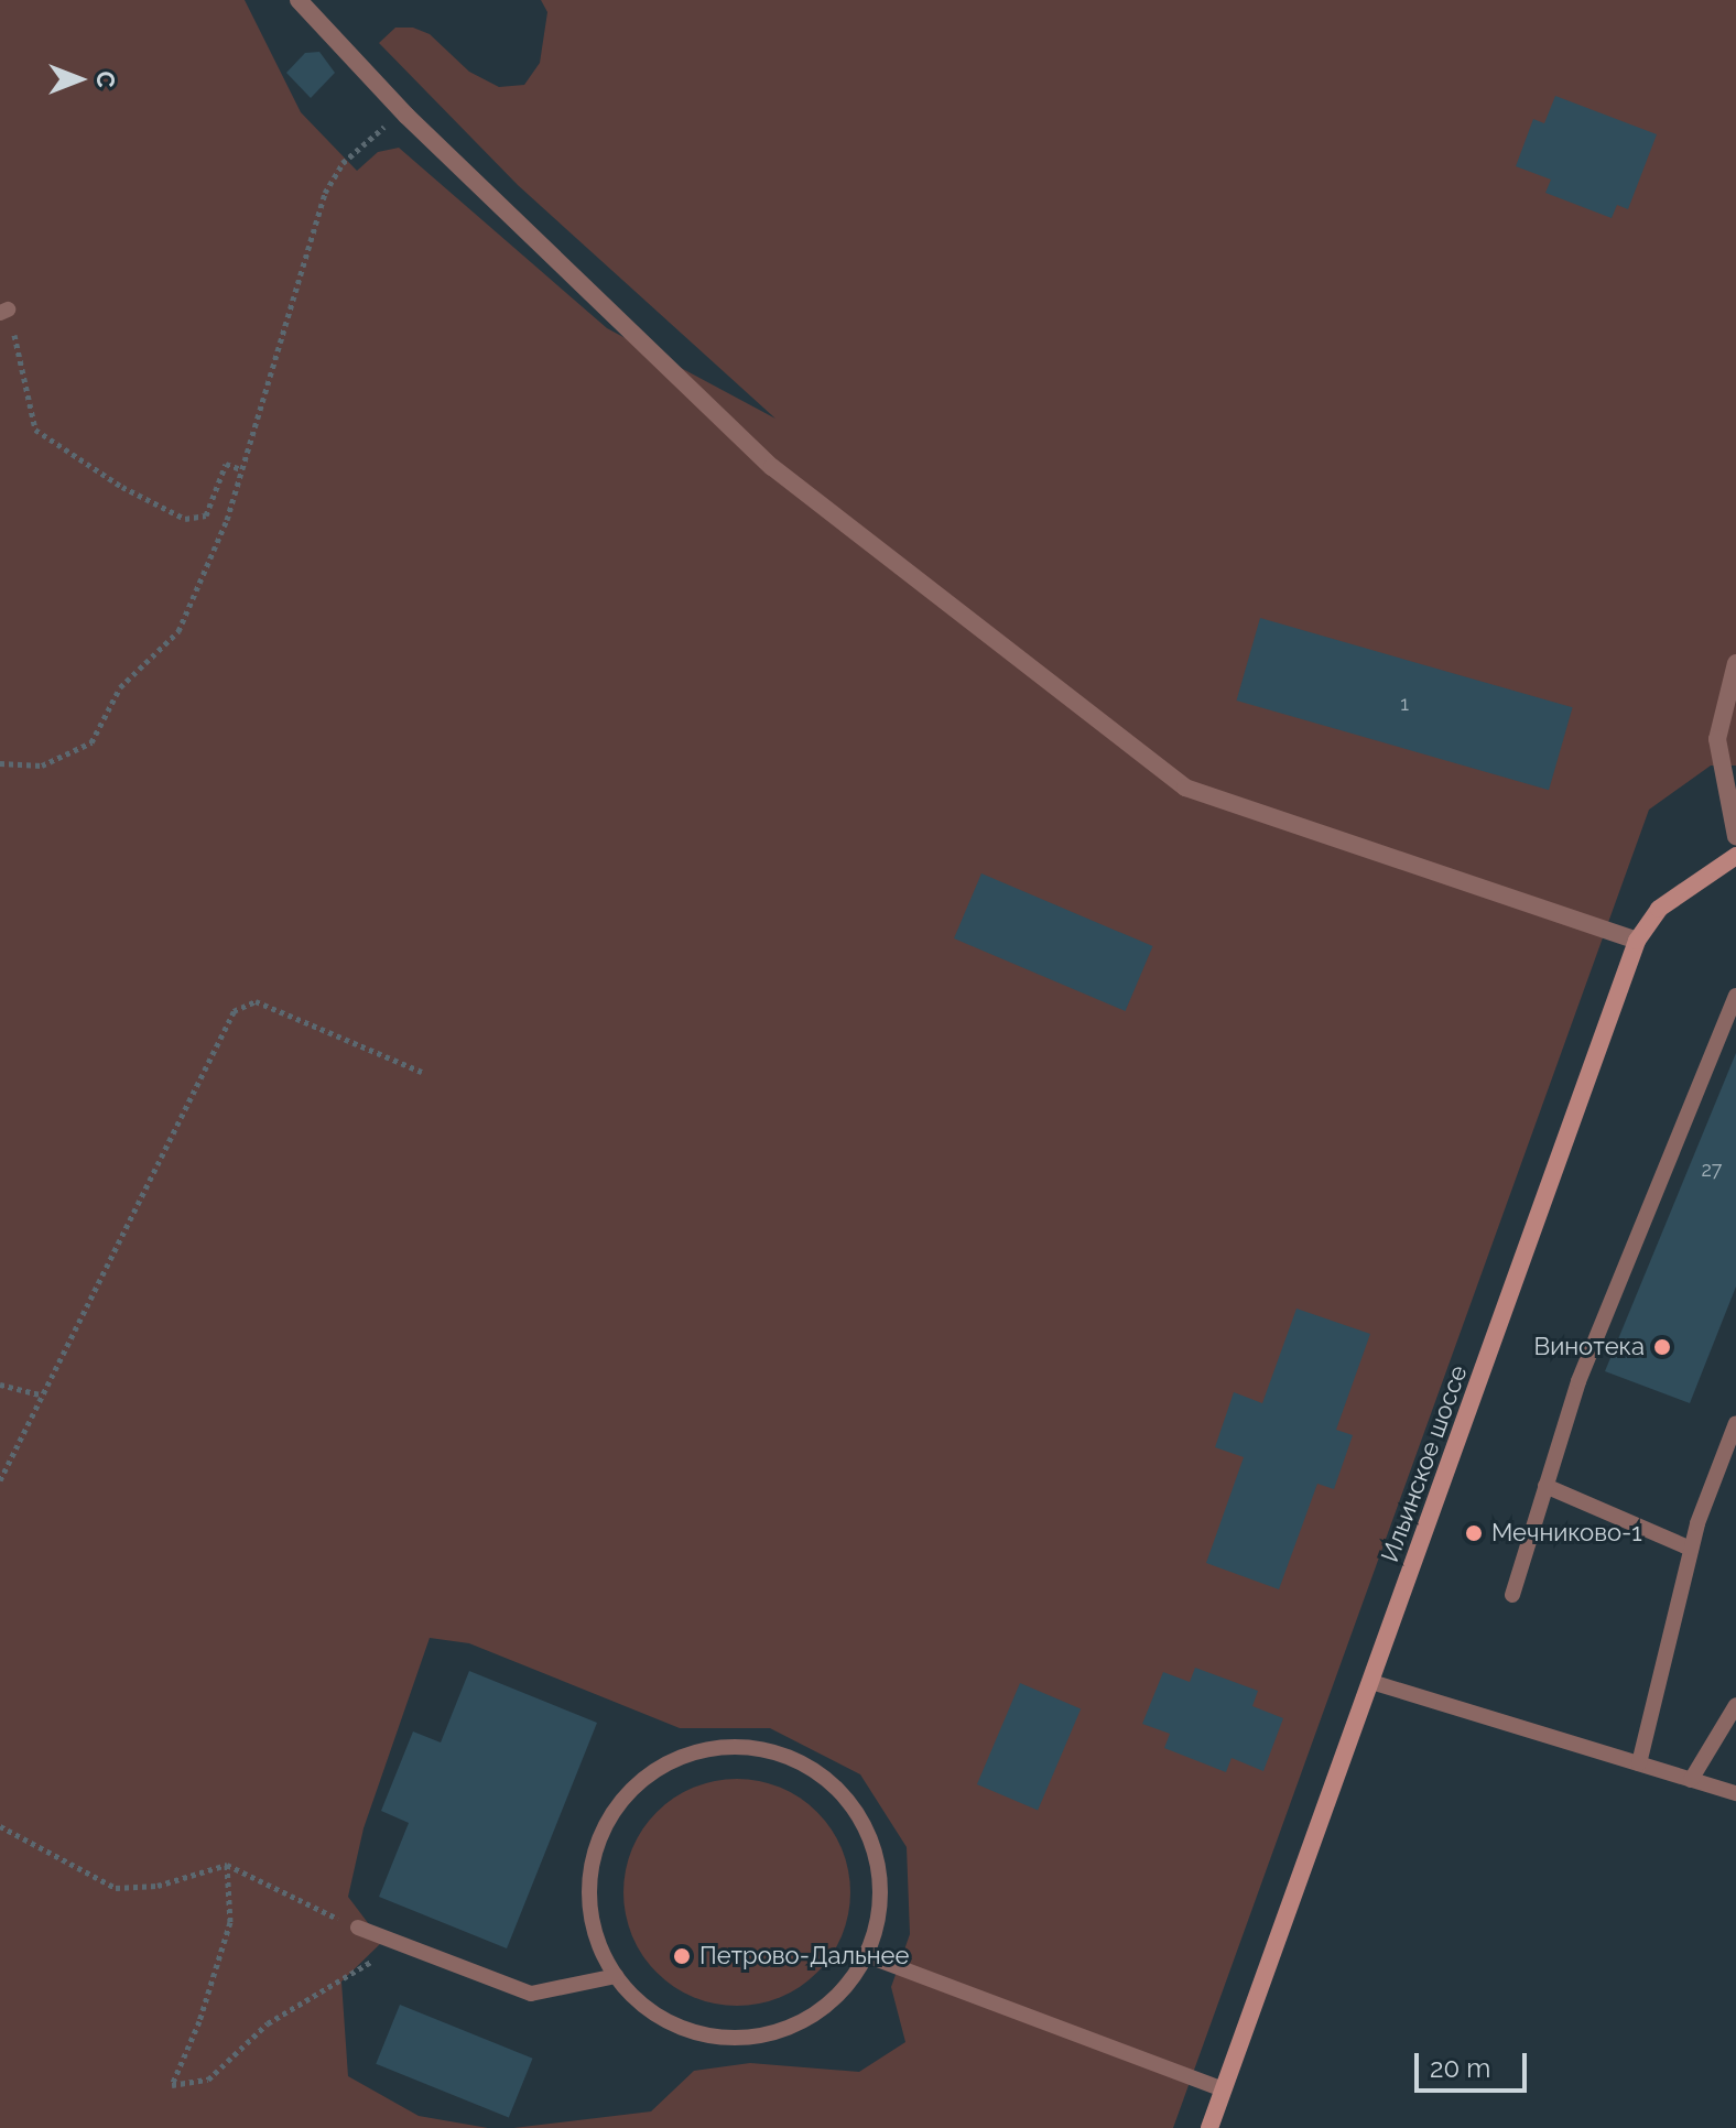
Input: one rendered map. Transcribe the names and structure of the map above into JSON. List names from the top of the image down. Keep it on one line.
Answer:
{"streets":{"main road":["Ильинское шоссе"]},"places":["Винотека","Мечниково-1","Петрово-Дальнее"],"house_numbers":["1","27"],"scale_bar":"20 m","north":"right"}
